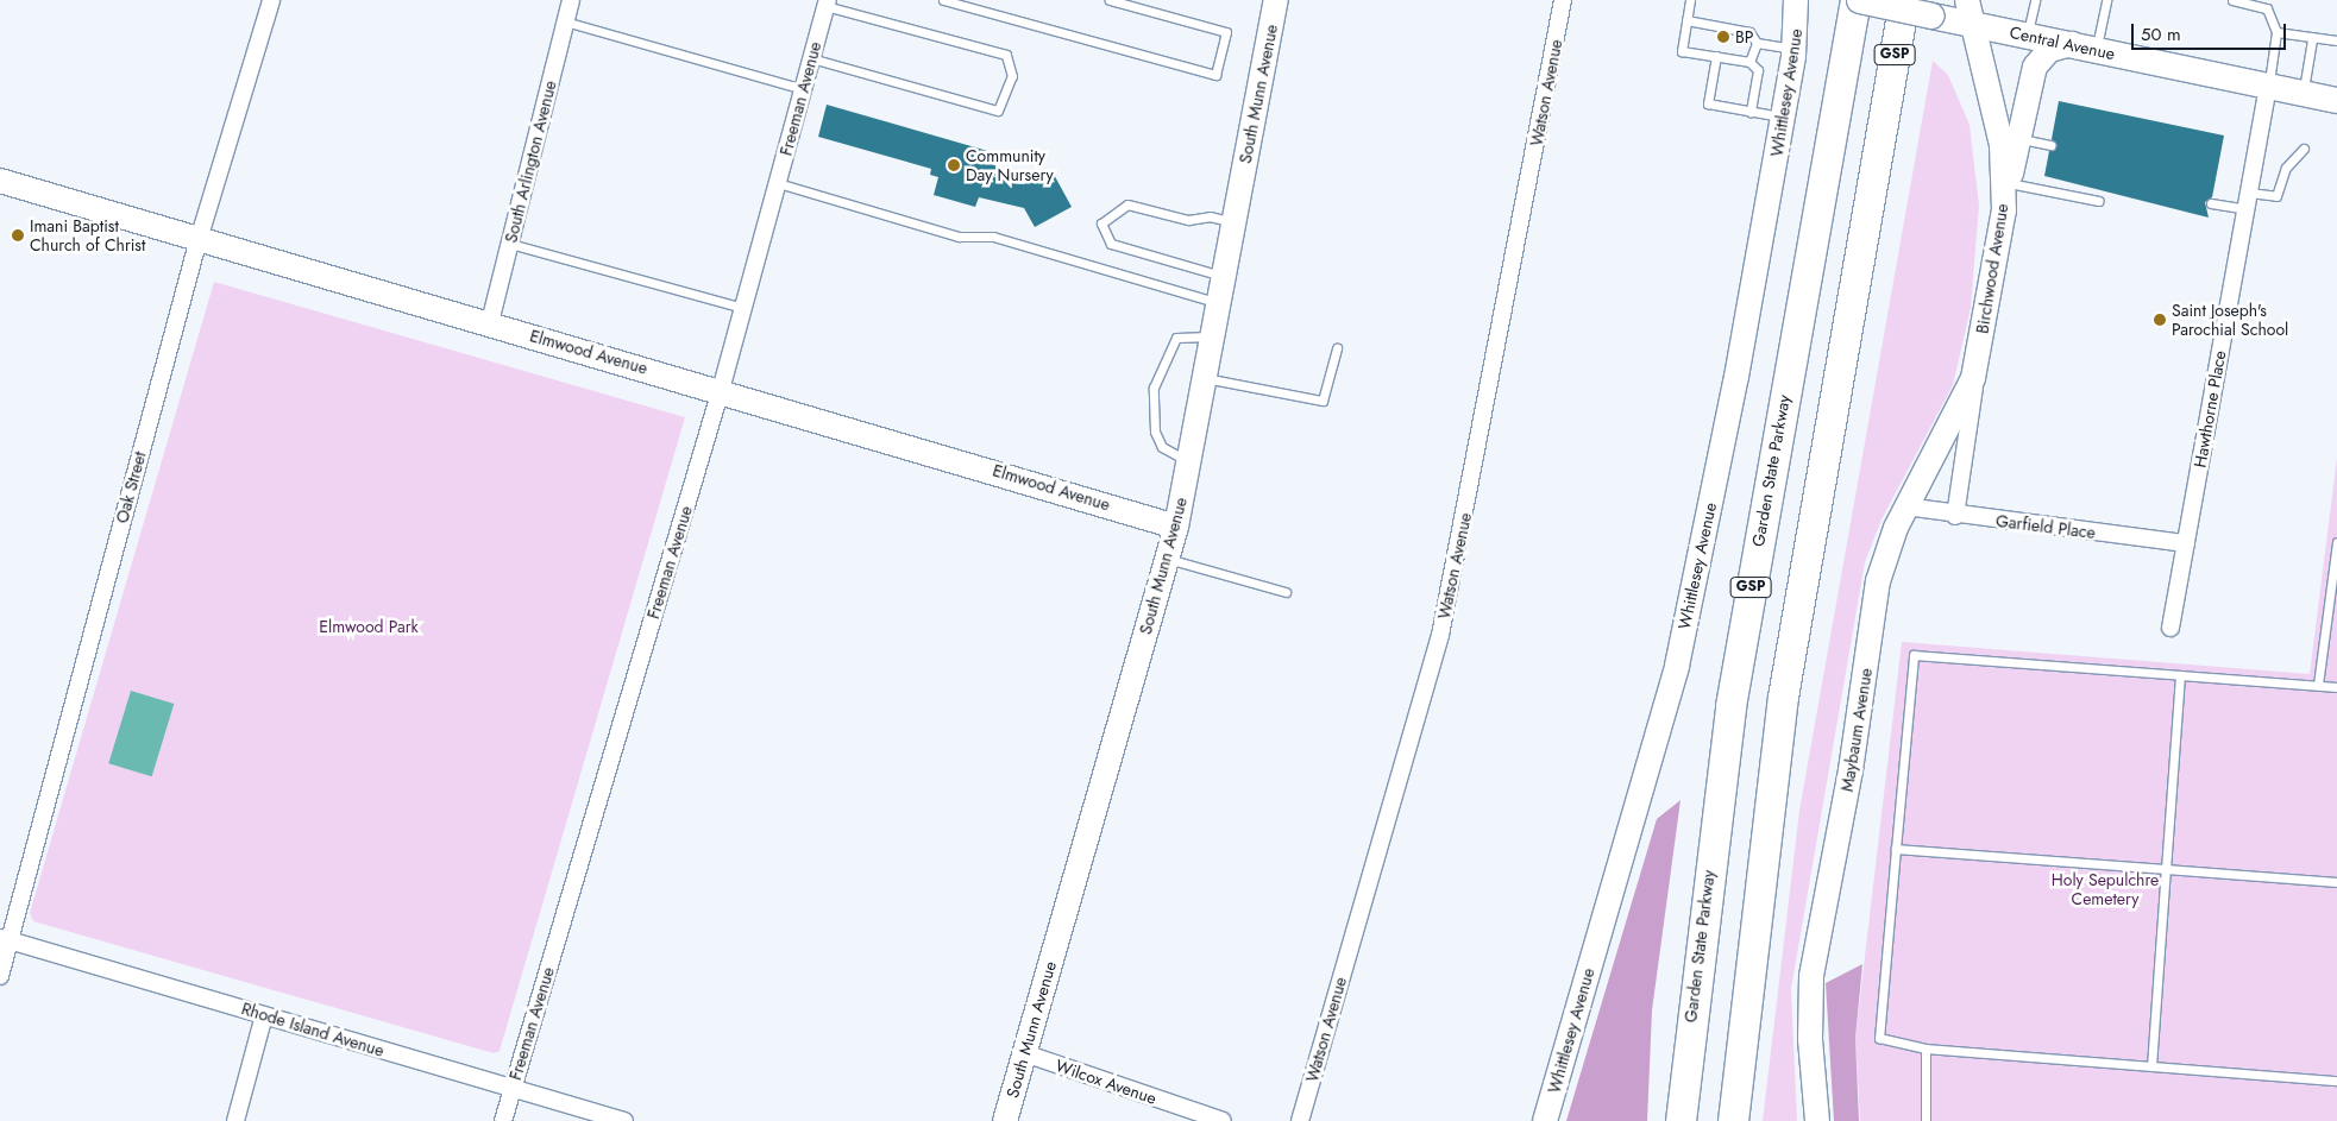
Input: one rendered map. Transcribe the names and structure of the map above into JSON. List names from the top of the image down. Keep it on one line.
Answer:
{"streets":{"highway":["GSP","Garden State Parkway"],"main road":["Central Avenue","Whittlesey Avenue","South Munn Avenue","Birchwood Avenue","Elmwood Avenue","Maybaum Avenue"],"street":["Watson Avenue","Freeman Avenue","South Arlington Avenue","Hawthorne Place","Oak Street","Garfield Place","Rhode Island Avenue","Wilcox Avenue"]},"crossings":[["Central Avenue","Birchwood Avenue"],["Central Avenue","Hawthorne Place"],["Central Avenue","Garden State Parkway"],["South Munn Avenue","Elmwood Avenue"],["South Munn Avenue","Wilcox Avenue"],["Freeman Avenue","Elmwood Avenue"],["Freeman Avenue","Rhode Island Avenue"],["South Arlington Avenue","Elmwood Avenue"],["Birchwood Avenue","Garfield Place"],["Birchwood Avenue","Maybaum Avenue"],["Elmwood Avenue","Oak Street"],["Hawthorne Place","Garfield Place"],["Oak Street","Rhode Island Avenue"],["Garfield Place","Maybaum Avenue"]],"parks":["Elmwood Park","Holy Sepulchre Cemetery"],"places":["BP","Community Day Nursery","Imani Baptist Church of Christ","Saint Joseph's Parochial School"],"scale_bar":"50 m"}
